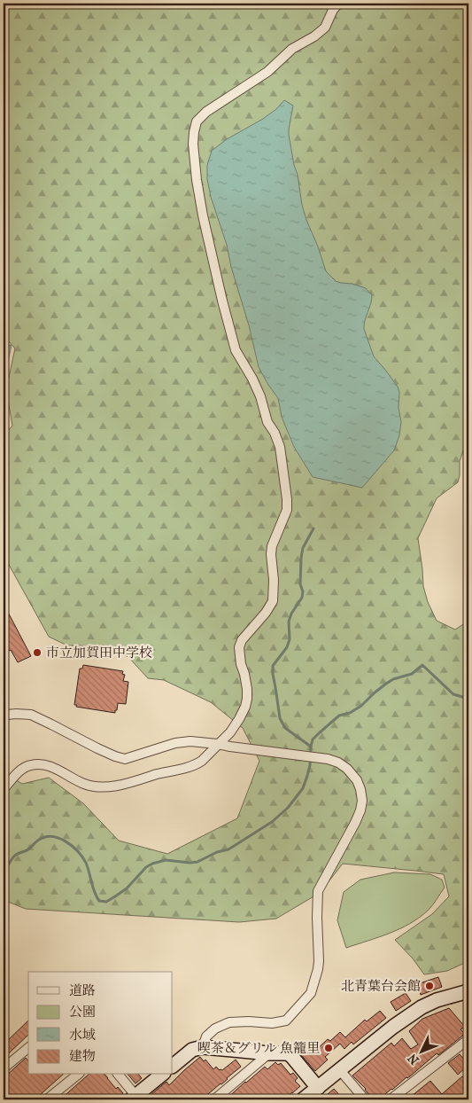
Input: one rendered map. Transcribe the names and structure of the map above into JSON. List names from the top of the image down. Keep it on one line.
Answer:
{"places":["市立加賀田中学校","北青葉台会館","喫茶＆グリル 魚籠里"],"legend":["道路","公園","水域","建物"],"north":"bottom left"}
